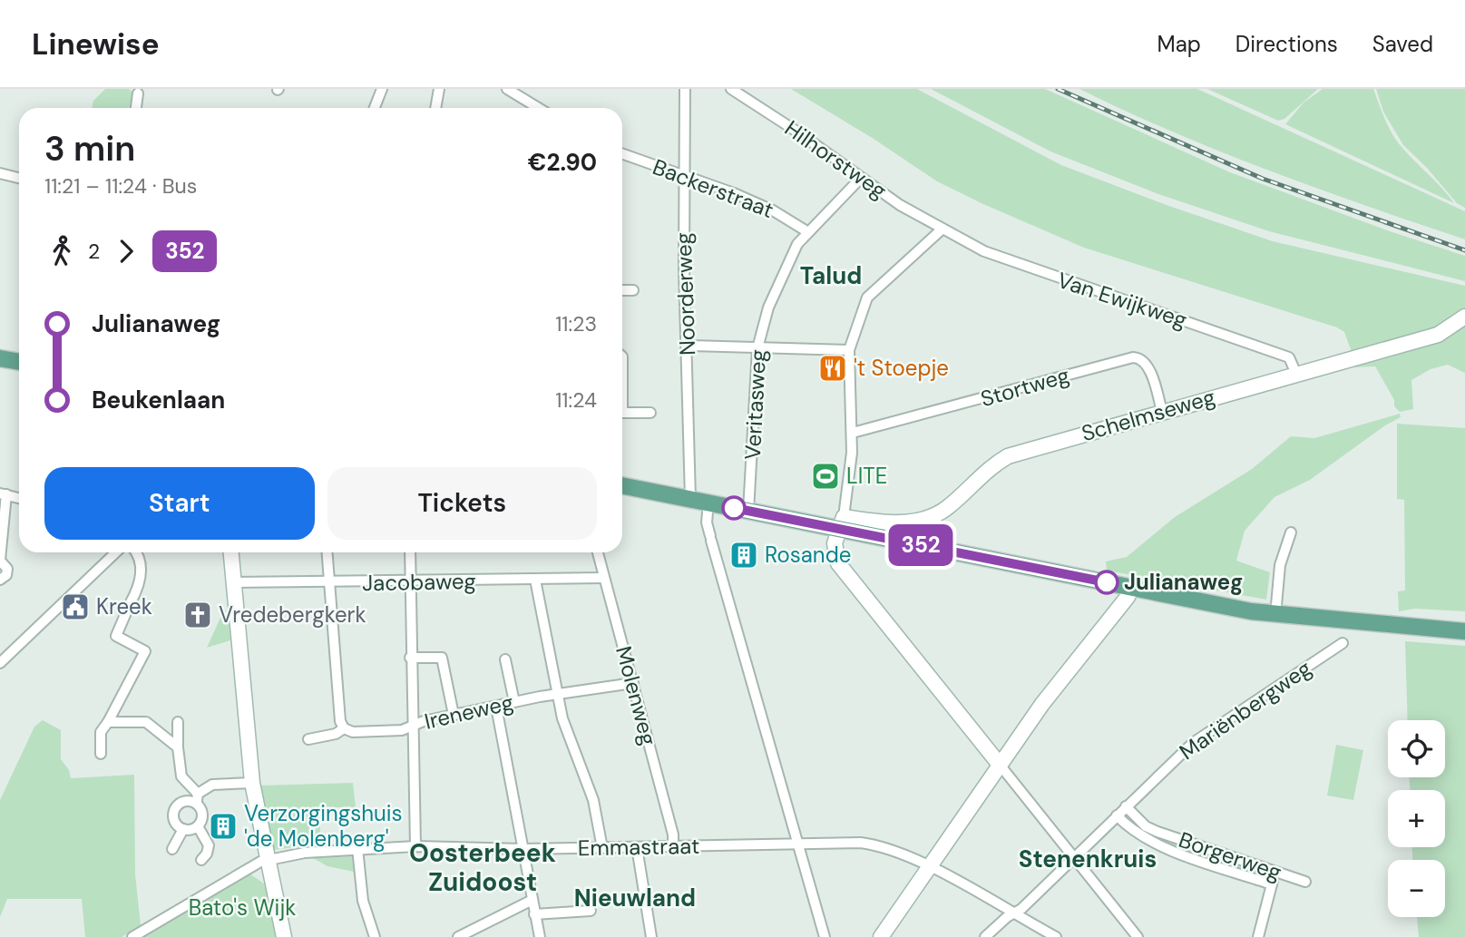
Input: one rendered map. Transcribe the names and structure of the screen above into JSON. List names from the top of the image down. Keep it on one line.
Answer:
{"streets":{"street":["Hilhorstweg","Backerstraat","Noorderweg","Van Ewijkweg","Stortweg","Veritasweg","Schelmseweg","Jacobaweg","Molenweg","Mariënbergweg","Ireneweg","Emmastraat","Borgerweg"]},"crossings":[["Hilhorstweg","Van Ewijkweg"],["Hilhorstweg","Veritasweg"],["Backerstraat","Noorderweg"],["Backerstraat","Veritasweg"],["Van Ewijkweg","Schelmseweg"],["Stortweg","Schelmseweg"],["Jacobaweg","Molenweg"],["Molenweg","Ireneweg"],["Molenweg","Emmastraat"],["Mariënbergweg","Emmastraat"],["Mariënbergweg","Borgerweg"]],"districts":["Talud","Oosterbeek Zuidoost","Stenenkruis","Nieuwland"],"parks":["Bato's Wijk"],"places":{"restaurant":["'t Stoepje"],"sports":["LITE"],"building":["Rosande","Verzorgingshuis 'de Molenberg'"],"other":["Julianaweg"],"public building":["Kreek"],"church":["Vredebergkerk"]},"lines":["bus line 352"],"page":{"header":"Linewise","nav":["Map","Directions","Saved"],"on_map":"352","heading":["3 min","11:21 – 11:24 · Bus","€2.90"],"legs":["2","352"],"list":[{"name":"Julianaweg","value":"11:23"},{"name":"Beukenlaan","value":"11:24"}],"buttons":["Start","Tickets"],"map_buttons":["+","−"]}}
